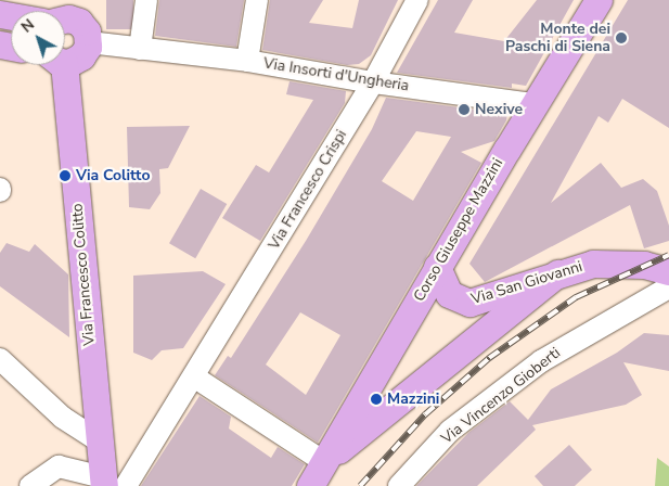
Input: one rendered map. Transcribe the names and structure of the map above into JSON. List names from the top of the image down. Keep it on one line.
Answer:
{"streets":{"main road":["Corso Giuseppe Mazzini","Via Francesco Colitto","Via San Giovanni"],"street":["Via Insorti d'Ungheria","Via Francesco Crispi","Via Vincenzo Gioberti"]},"crossings":[["Via Insorti d'Ungheria","Via Francesco Crispi"],["Via Insorti d'Ungheria","Corso Giuseppe Mazzini"],["Via Francesco Crispi","Via Francesco Colitto"],["Corso Giuseppe Mazzini","Via San Giovanni"]],"places":["Monte dei Paschi di Siena","Nexive","Via Colitto","Mazzini"],"north":"top left"}
